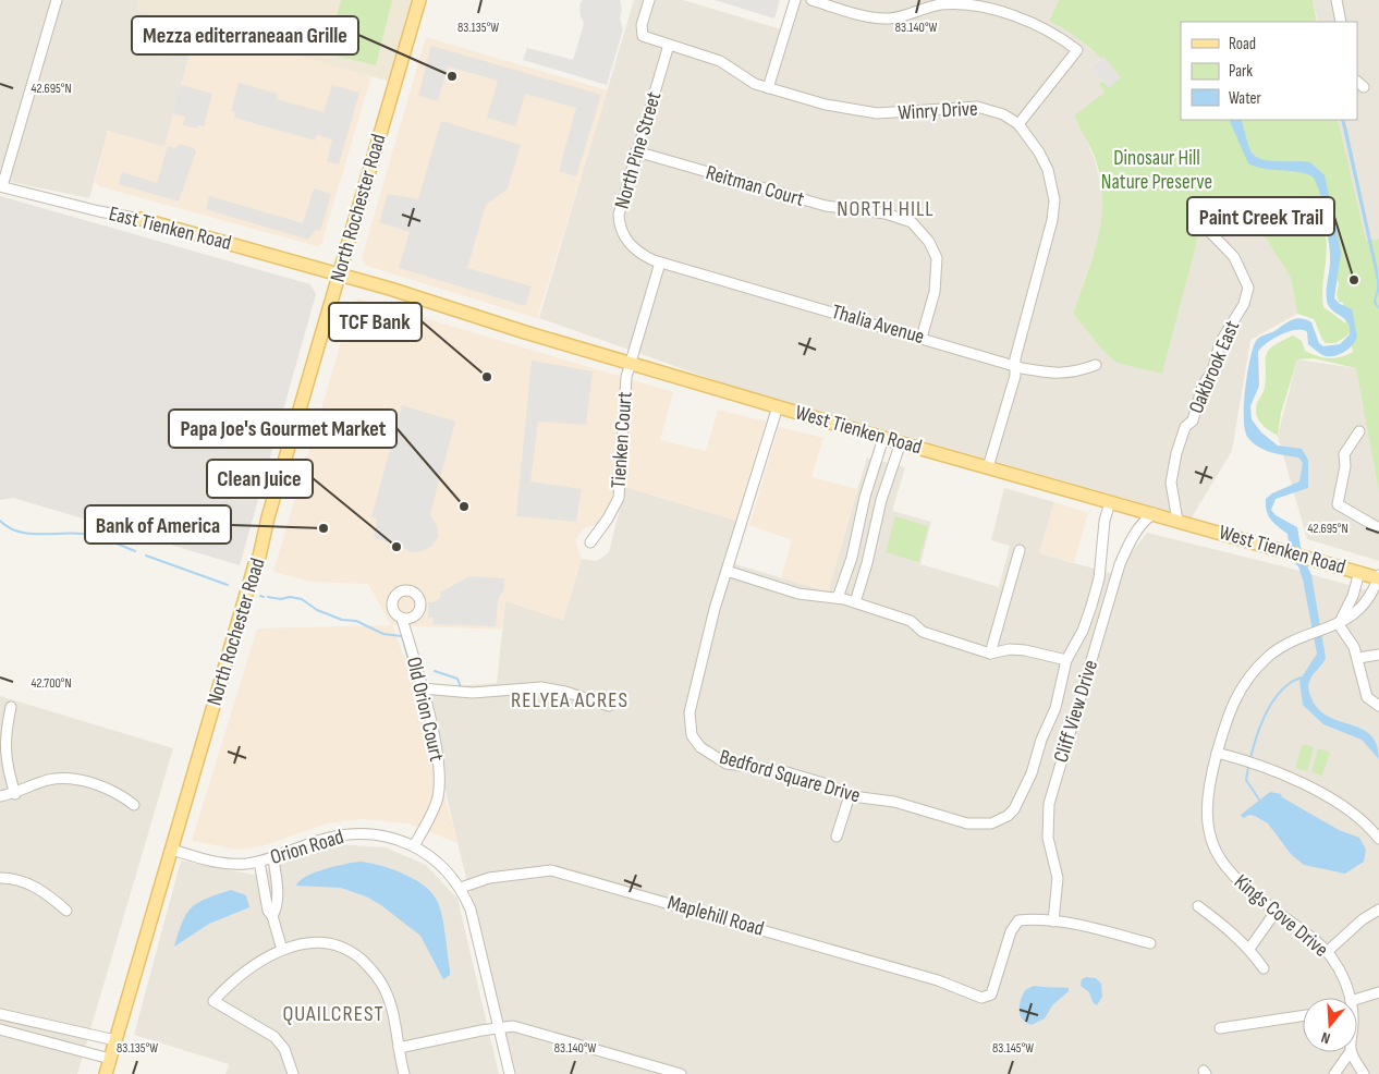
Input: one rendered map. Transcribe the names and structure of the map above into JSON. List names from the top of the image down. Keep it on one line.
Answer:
{"streets":{"main road":["North Rochester Road","East Tienken Road","West Tienken Road"],"street":["Winry Drive","North Pine Street","Reitman Court","Thalia Avenue","Oakbrook East","Tienken Court","Old Orion Court","Cliff View Drive","Bedford Square Drive","Orion Road","Maplehill Road","Kings Cove Drive"]},"crossings":[["Winry Drive","North Pine Street"],["Winry Drive","Thalia Avenue"],["Winry Drive","West Tienken Road"],["North Pine Street","Reitman Court"],["North Pine Street","Thalia Avenue"],["Reitman Court","Thalia Avenue"],["North Rochester Road","East Tienken Road"],["North Rochester Road","West Tienken Road"],["North Rochester Road","Orion Road"],["East Tienken Road","West Tienken Road"],["Oakbrook East","West Tienken Road"],["West Tienken Road","Tienken Court"],["West Tienken Road","Cliff View Drive"],["West Tienken Road","Bedford Square Drive"],["West Tienken Road","Kings Cove Drive"],["Old Orion Court","Orion Road"],["Cliff View Drive","Maplehill Road"],["Orion Road","Maplehill Road"]],"districts":["NORTH HILL","RELYEA ACRES","QUAILCREST"],"parks":["Dinosaur Hill Nature Preserve"],"places":["Mezza editerraneaan Grille","Paint Creek Trail","TCF Bank","Papa Joe's Gourmet Market","Bank of America","Clean Juice"],"legend":["Road","Park","Water"],"north":"bottom","coordinates":["83.135°W","83.140°W","42.695°N","42.700°N","83.145°W"]}
